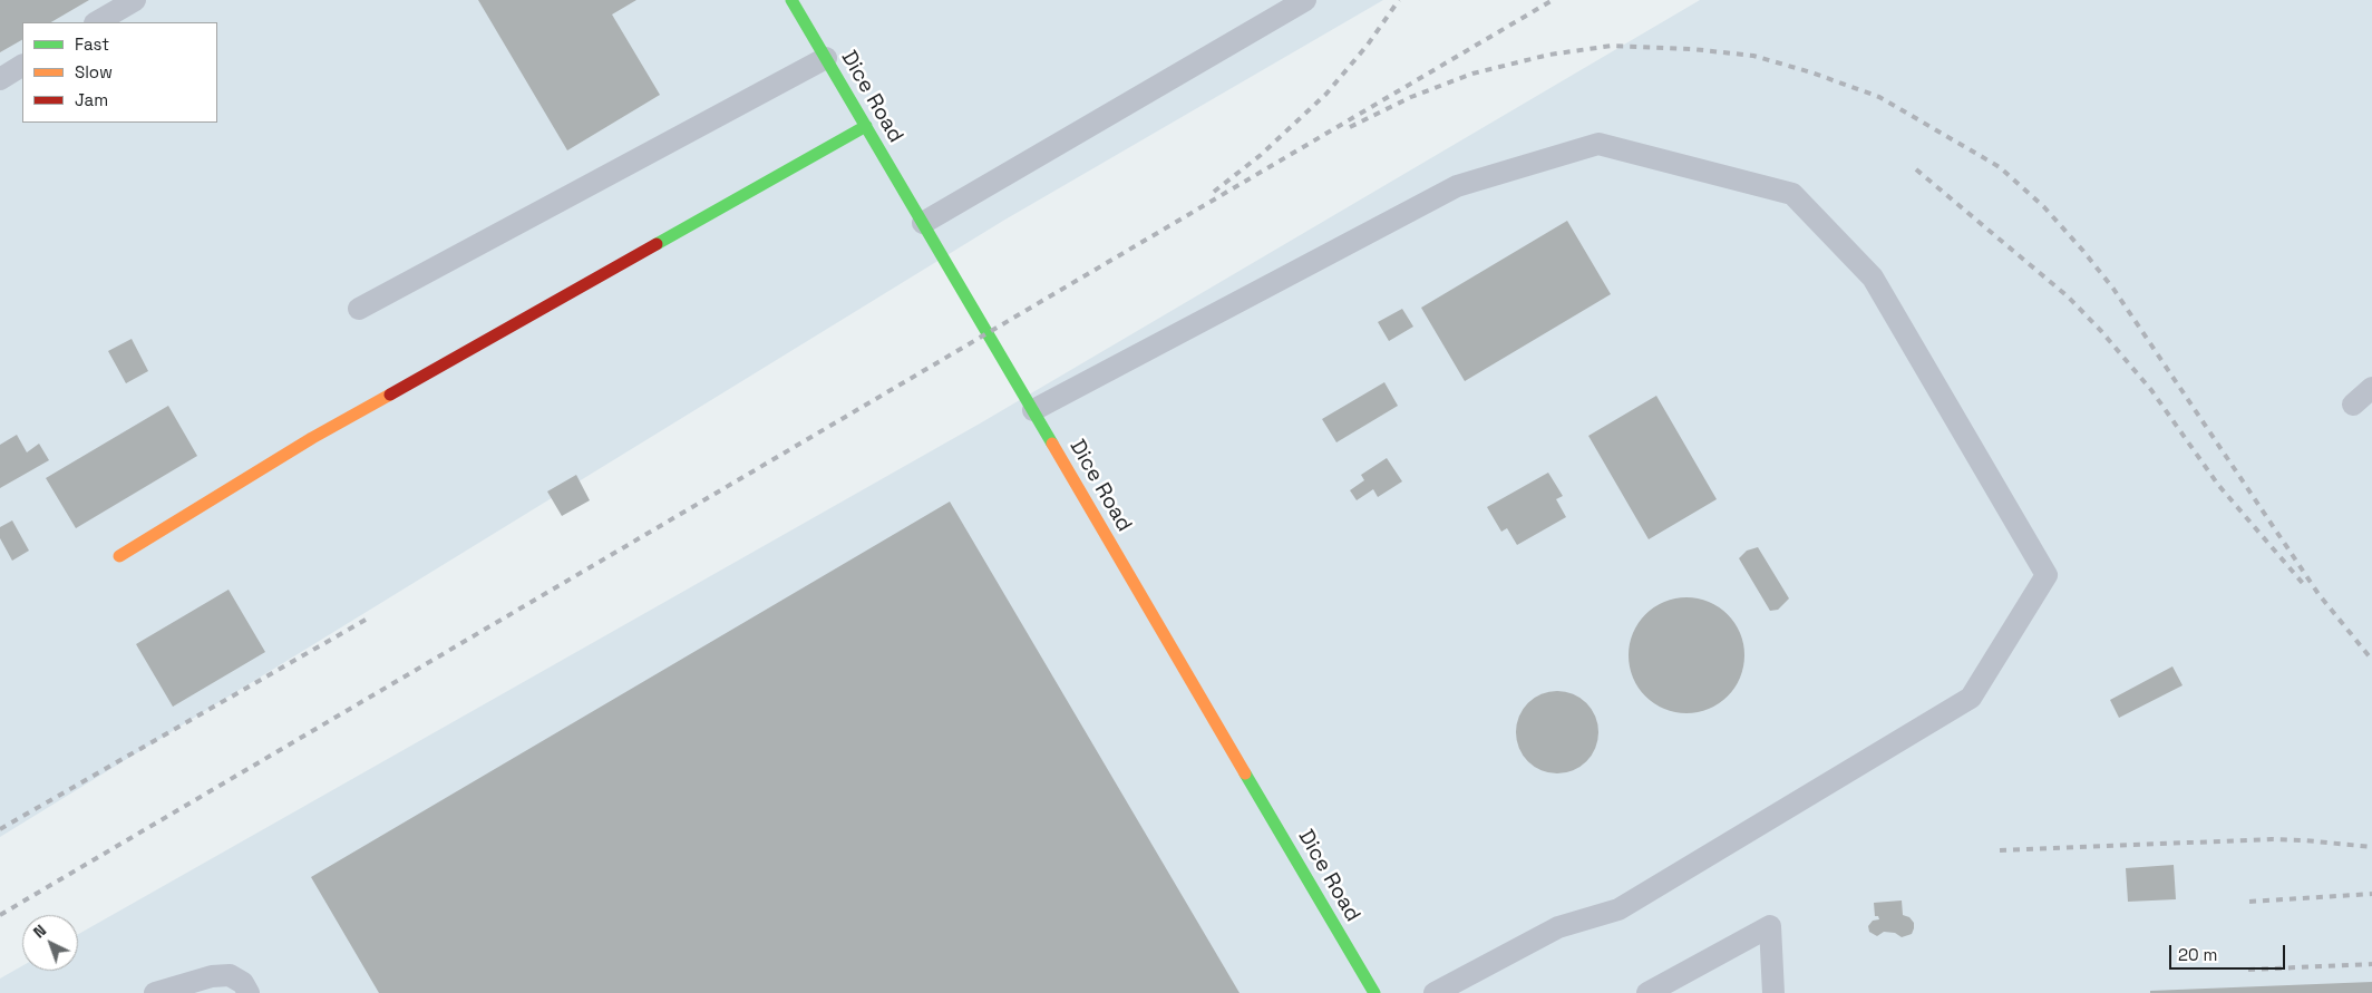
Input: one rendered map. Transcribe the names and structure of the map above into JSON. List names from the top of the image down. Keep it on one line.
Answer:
{"streets":{"street":["Dice Road"]},"legend":["Fast","Slow","Jam"],"scale_bar":"20 m","north":"top left"}
